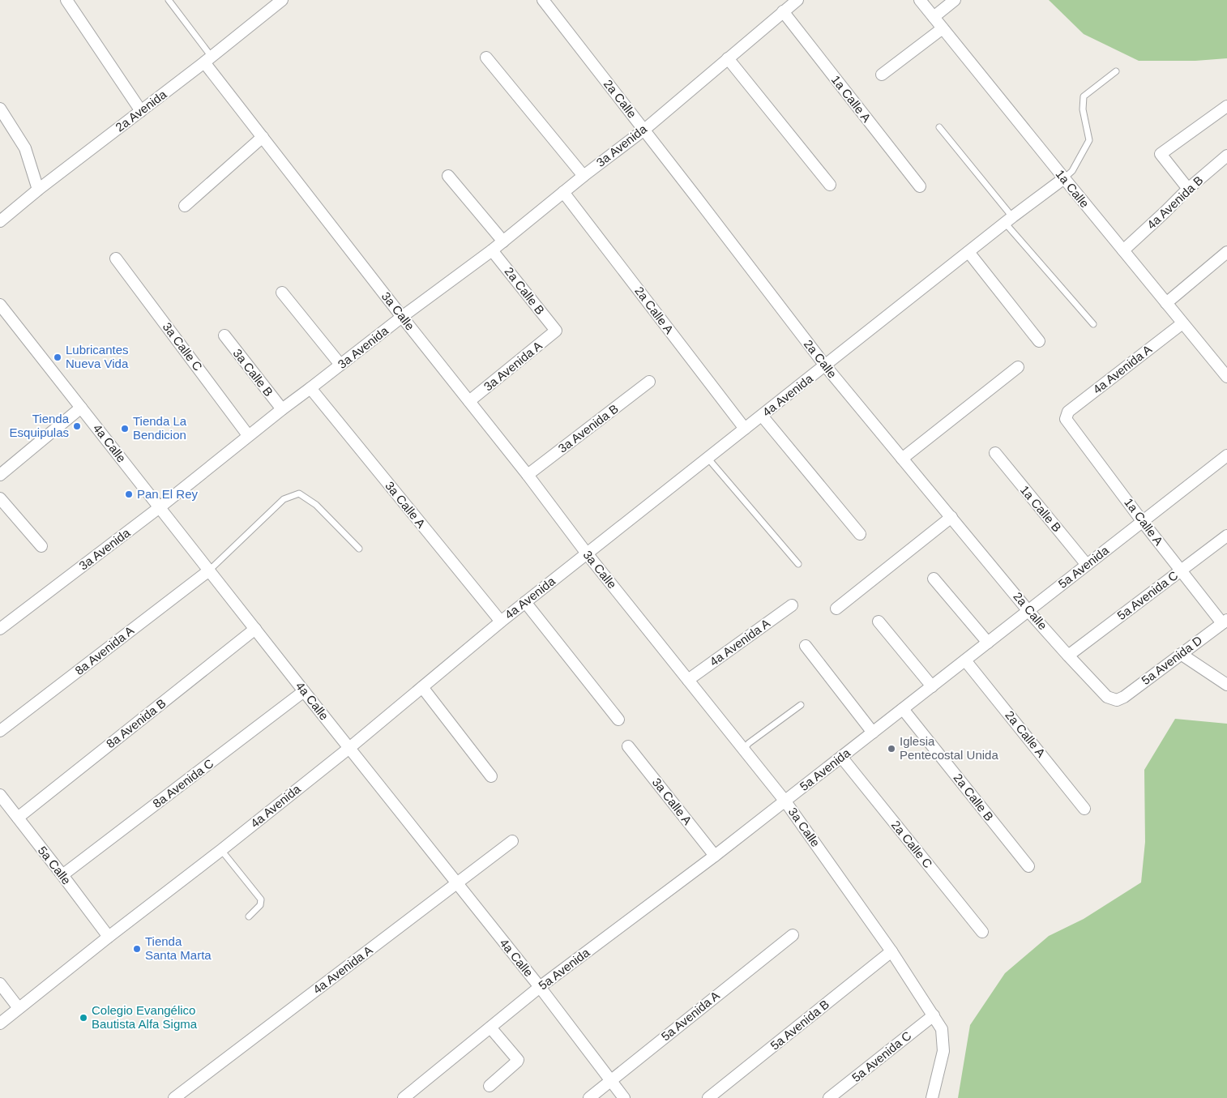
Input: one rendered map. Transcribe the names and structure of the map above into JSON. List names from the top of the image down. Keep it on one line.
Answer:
{"streets":{"street":["2a Calle","1a Calle A","2a Avenida","3a Avenida","1a Calle","4a Avenida B","2a Calle B","2a Calle A","3a Calle","3a Calle C","3a Avenida A","4a Avenida A","3a Calle B","4a Avenida","3a Avenida B","4a Calle","3a Calle A","1a Calle B","5a Avenida","5a Avenida C","8a Avenida A","5a Avenida D","8a Avenida B","8a Avenida C","2a Calle C","5a Calle","5a Avenida A","5a Avenida B"]},"crossings":[["2a Calle","3a Avenida"],["2a Calle","4a Avenida"],["2a Calle","5a Avenida"],["2a Calle","5a Avenida C"],["2a Calle","5a Avenida D"],["1a Calle A","3a Avenida"],["1a Calle A","4a Avenida A"],["1a Calle A","5a Avenida"],["1a Calle A","5a Avenida C"],["1a Calle A","5a Avenida D"],["2a Avenida","3a Calle"],["3a Avenida","2a Calle B"],["3a Avenida","2a Calle A"],["3a Avenida","3a Calle"],["3a Avenida","3a Calle C"],["3a Avenida","3a Calle B"],["3a Avenida","4a Calle"],["3a Avenida","3a Calle A"],["1a Calle","4a Avenida B"],["1a Calle","4a Avenida A"],["1a Calle","4a Avenida"],["2a Calle B","3a Avenida A"],["2a Calle B","5a Avenida"],["2a Calle A","4a Avenida"],["2a Calle A","5a Avenida"],["3a Calle","3a Avenida A"],["3a Calle","4a Avenida A"],["3a Calle","4a Avenida"],["3a Calle","3a Avenida B"],["3a Calle","5a Avenida"],["3a Calle","5a Avenida C"],["3a Calle","5a Avenida B"],["4a Avenida A","4a Calle"],["4a Avenida","4a Calle"],["4a Avenida","3a Calle A"],["4a Avenida","5a Calle"],["4a Calle","5a Avenida"],["4a Calle","8a Avenida A"],["4a Calle","8a Avenida B"],["4a Calle","8a Avenida C"],["4a Calle","5a Avenida A"],["3a Calle A","5a Avenida"],["1a Calle B","5a Avenida"],["5a Avenida","2a Calle C"],["8a Avenida B","5a Calle"],["8a Avenida C","5a Calle"]],"places":["Lubricantes Nueva Vida","Tienda Esquipulas","Tienda La Bendicion","Pan El Rey","Iglesia Pentecostal Unida","Tienda Santa Marta","Colegio Evangélico Bautista Alfa Sigma"]}
